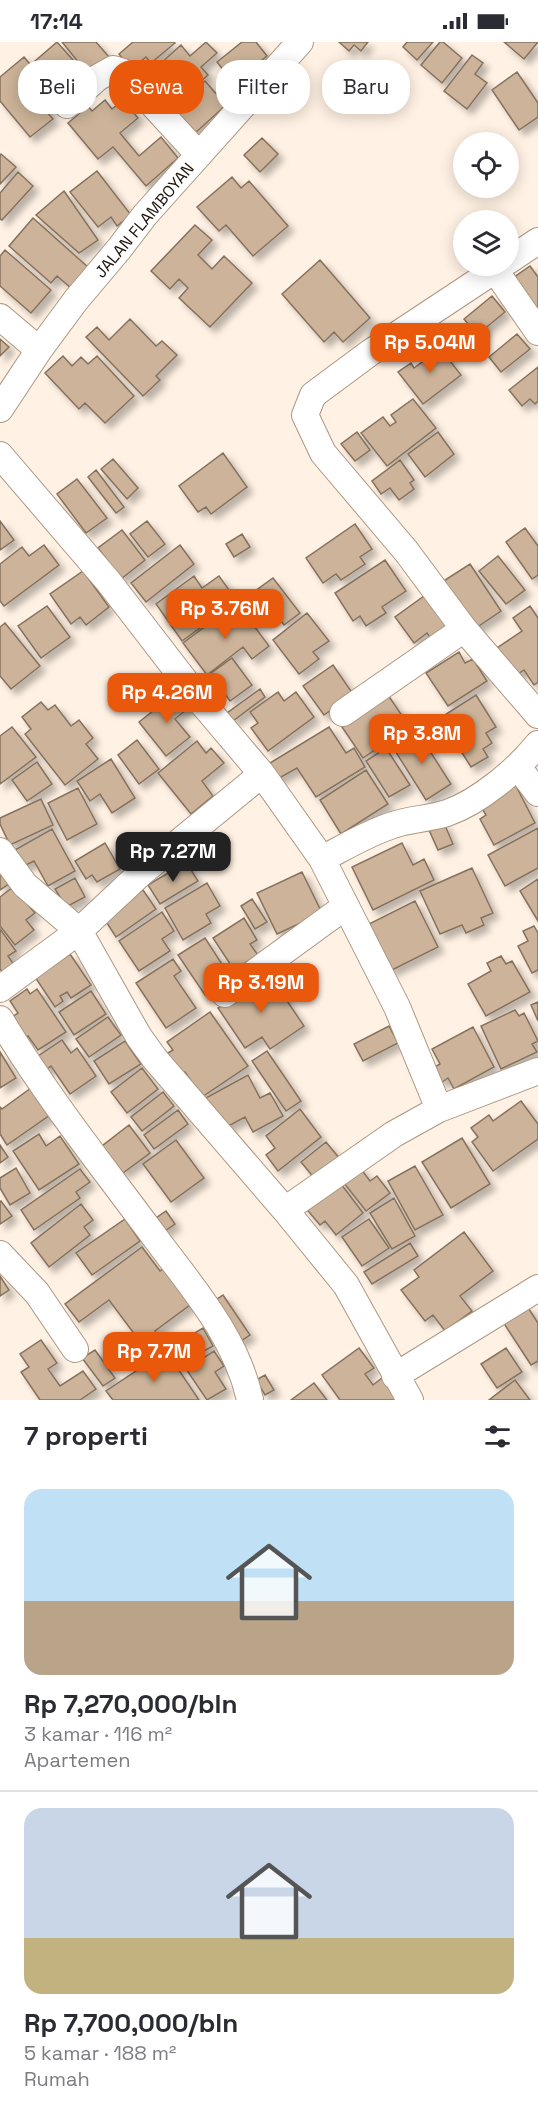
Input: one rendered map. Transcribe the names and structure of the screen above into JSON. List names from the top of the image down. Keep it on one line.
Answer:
{"streets":{"street":["JALAN FLAMBOYAN"]},"page":{"status":"17:14","chip":["Beli","Sewa","Filter","Baru"],"price":["Rp 5.04M","Rp 3.76M","Rp 4.26M","Rp 3.8M","Rp 7.27M","Rp 3.19M","Rp 7.7M"],"heading":"7 properti","list":[{"name":"Rp 7,270,000/bln","note":"3 kamar · 116 m² · Apartemen"},{"name":"Rp 7,700,000/bln","note":"5 kamar · 188 m² · Rumah"}]}}
